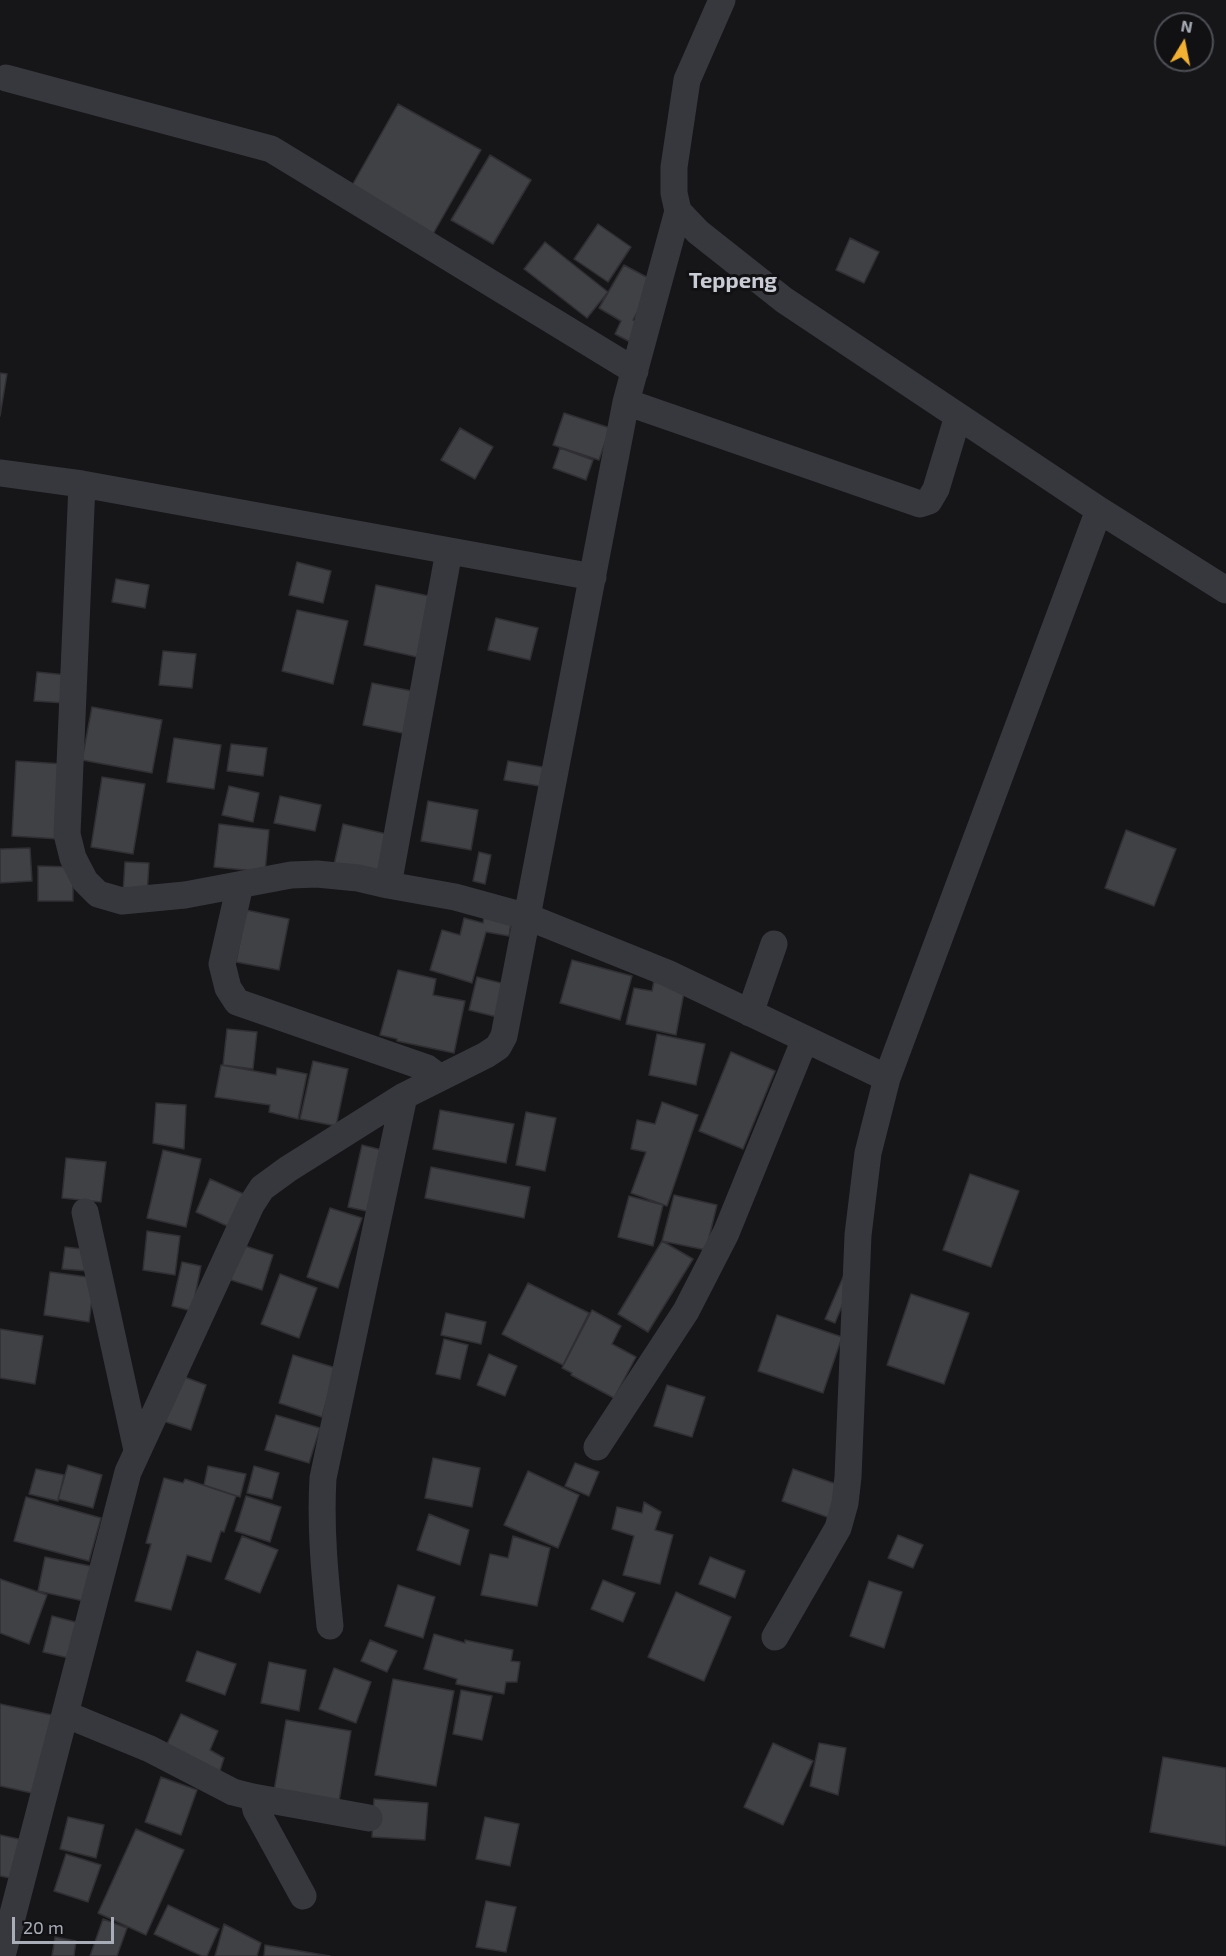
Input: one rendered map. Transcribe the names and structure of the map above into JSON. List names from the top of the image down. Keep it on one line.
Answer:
{"districts":["Teppeng"],"scale_bar":"20 m","north":"top"}
